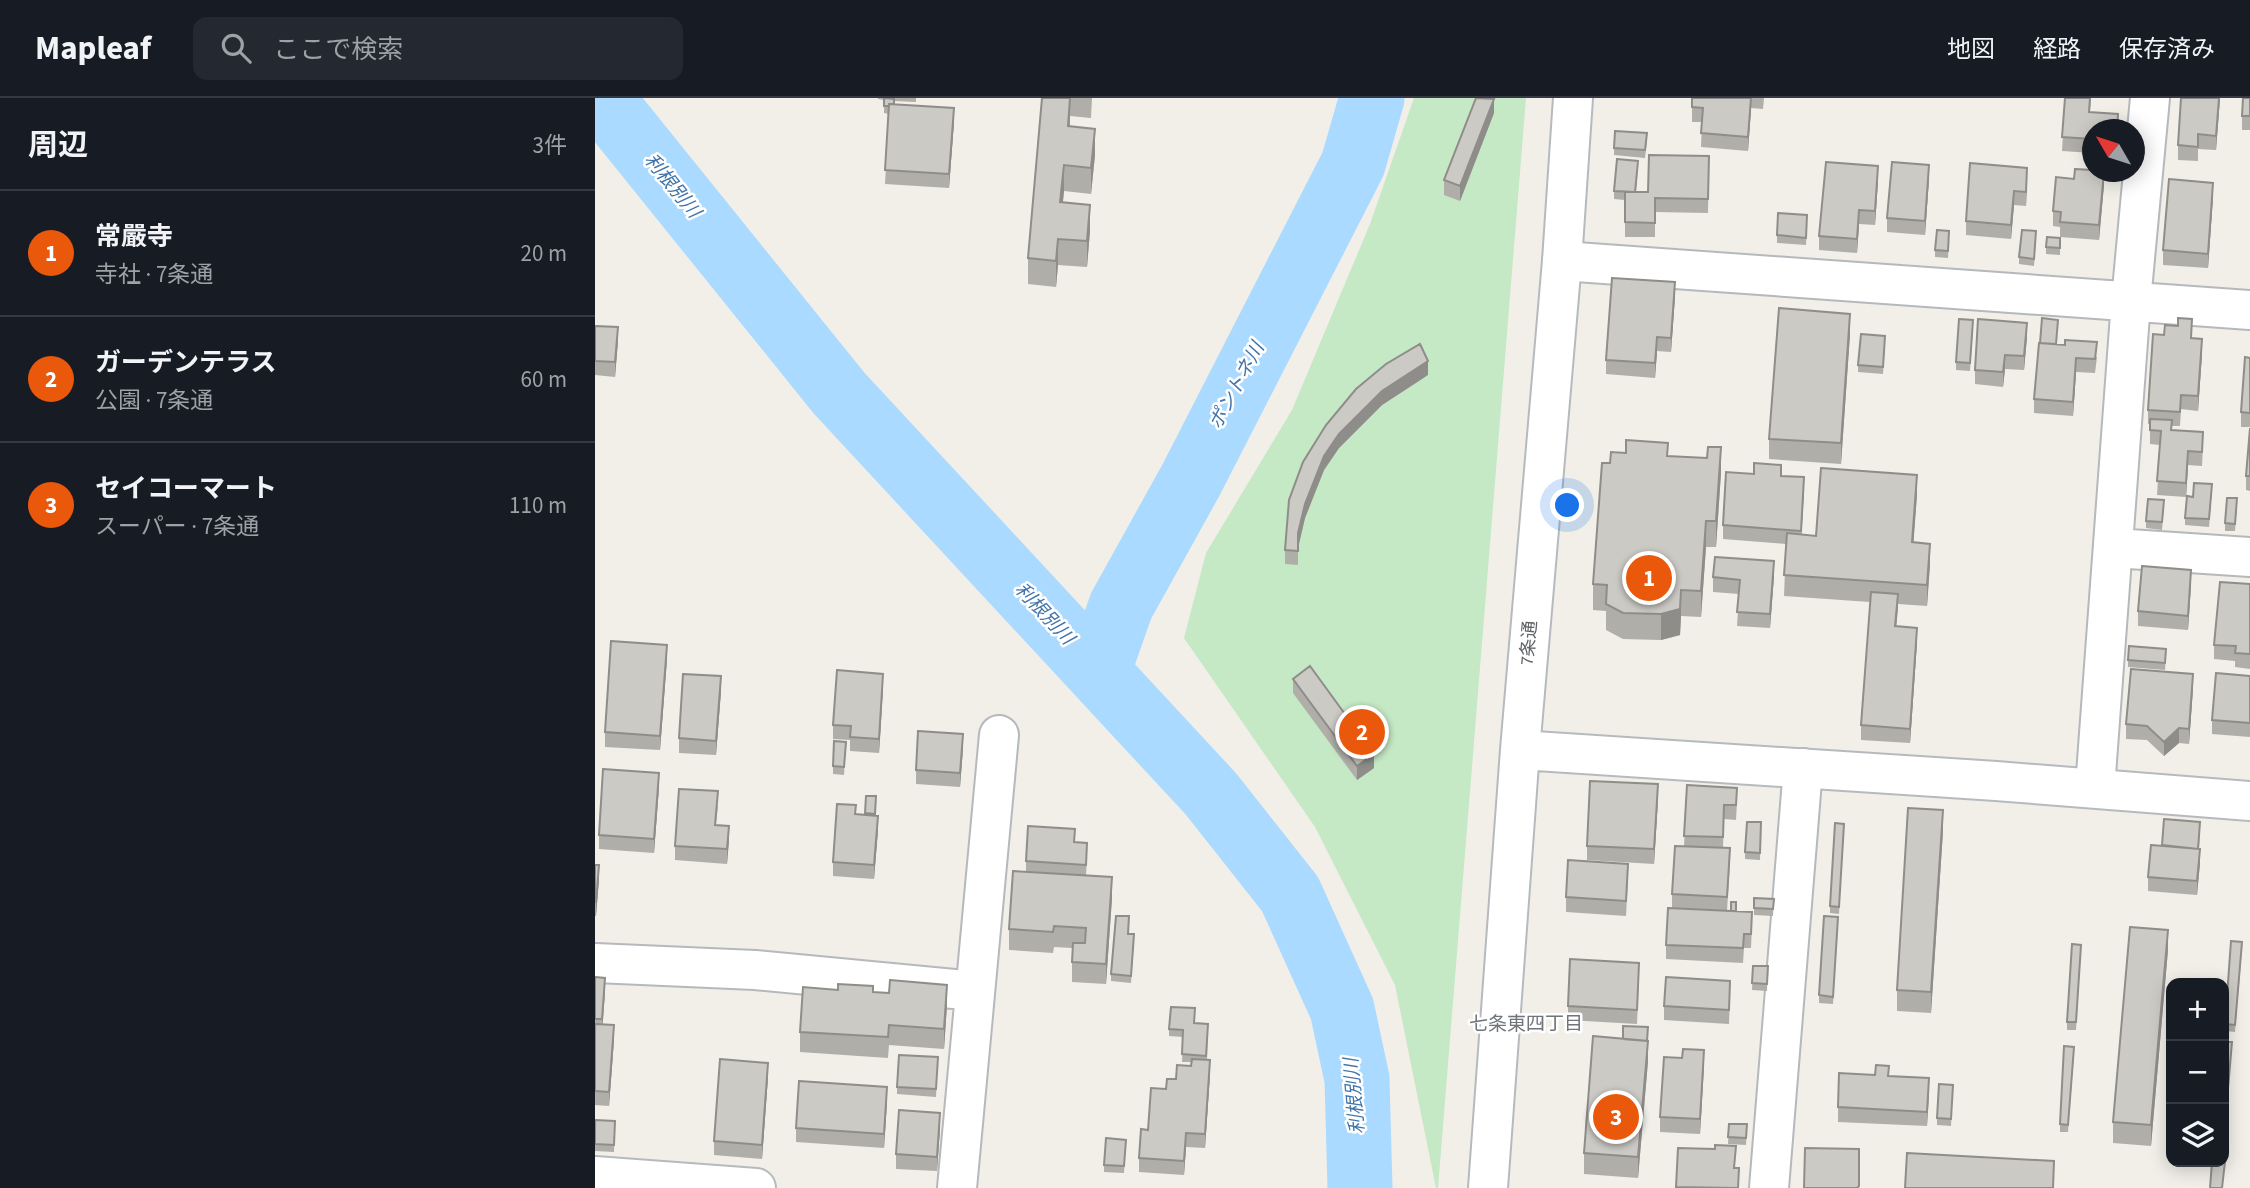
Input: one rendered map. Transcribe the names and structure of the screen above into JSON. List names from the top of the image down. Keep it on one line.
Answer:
{"streets":{"street":["7条通"]},"districts":["七条東四丁目"],"water":["利根別川","ポントネ川"],"north":"top left","page":{"header":"Mapleaf","search":"ここで検索","nav":["地図","経路","保存済み"],"heading":["周辺","3件"],"list":[{"mark":"1","name":"常嚴寺","note":"寺社 · 7条通","value":"20 m"},{"mark":"2","name":"ガーデンテラス","note":"公園 · 7条通","value":"60 m"},{"mark":"3","name":"セイコーマート","note":"スーパー · 7条通","value":"110 m"}],"pins":["1","2","3"],"map_buttons":["+","−"]}}
